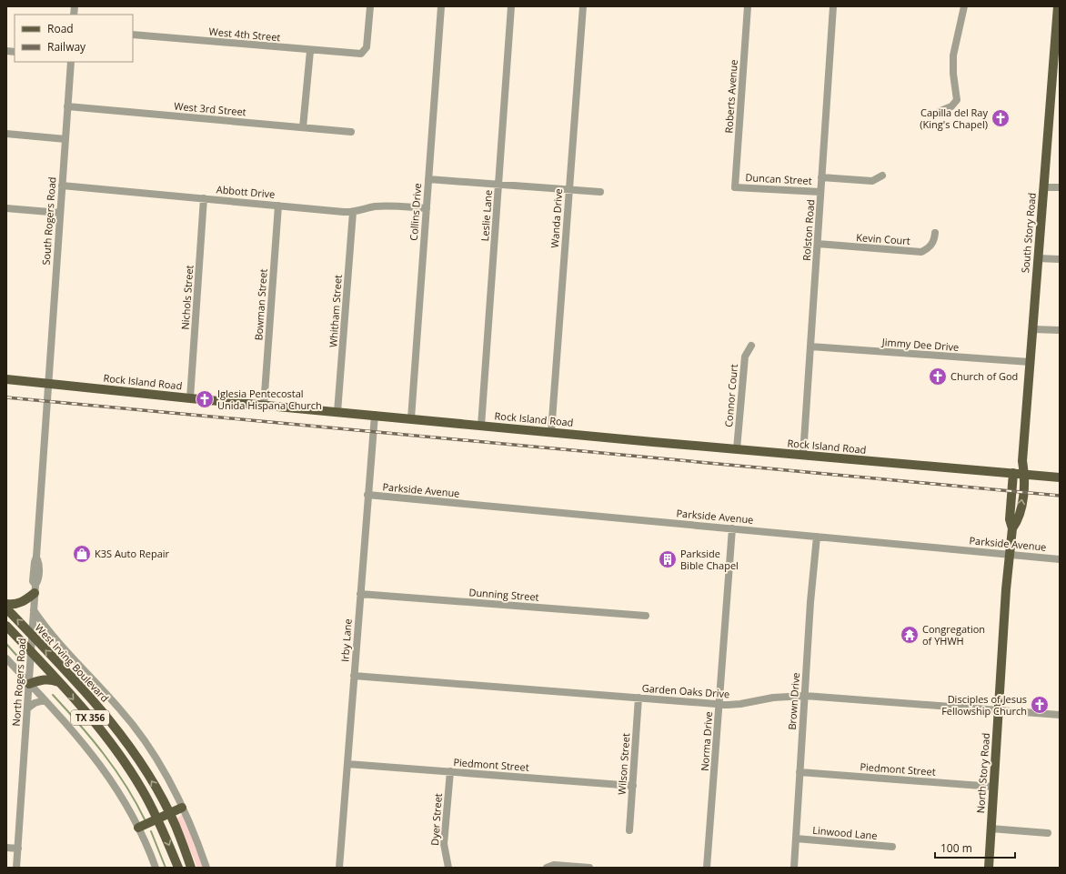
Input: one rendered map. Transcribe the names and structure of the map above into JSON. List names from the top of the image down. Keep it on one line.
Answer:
{"streets":{"main road":["South Story Road","Rock Island Road","West Irving Boulevard","TX 356","North Story Road"],"street":["West 4th Street","Roberts Avenue","West 3rd Street","Duncan Street","Abbott Drive","Collins Drive","Leslie Lane","Wanda Drive","South Rogers Road","Rolston Road","Kevin Court","Nichols Street","Bowman Street","Whitham Street","Jimmy Dee Drive","Connor Court","Parkside Avenue","Dunning Street","Irby Lane","North Rogers Road","Garden Oaks Drive","Brown Drive","Norma Drive","Wilson Street","Piedmont Street","Dyer Street","Linwood Lane"]},"crossings":[["Roberts Avenue","Duncan Street"],["West 3rd Street","South Rogers Road"],["Duncan Street","Rolston Road"],["Abbott Drive","Collins Drive"],["Abbott Drive","South Rogers Road"],["Abbott Drive","Nichols Street"],["Abbott Drive","Bowman Street"],["Abbott Drive","Whitham Street"],["Collins Drive","Rock Island Road"],["Leslie Lane","Rock Island Road"],["Wanda Drive","Rock Island Road"],["South Rogers Road","Rock Island Road"],["South Rogers Road","North Rogers Road"],["Rolston Road","Kevin Court"],["Rolston Road","Jimmy Dee Drive"],["Rolston Road","Rock Island Road"],["South Story Road","Jimmy Dee Drive"],["South Story Road","Rock Island Road"],["South Story Road","North Story Road"],["Nichols Street","Rock Island Road"],["Bowman Street","Rock Island Road"],["Whitham Street","Rock Island Road"],["Rock Island Road","Connor Court"],["Rock Island Road","Irby Lane"],["Rock Island Road","North Rogers Road"],["Rock Island Road","North Story Road"],["Parkside Avenue","Irby Lane"],["Parkside Avenue","Brown Drive"],["Parkside Avenue","Norma Drive"],["Parkside Avenue","North Story Road"],["Dunning Street","Irby Lane"],["Irby Lane","Garden Oaks Drive"],["Irby Lane","Piedmont Street"],["West Irving Boulevard","North Rogers Road"],["North Rogers Road","TX 356"],["Garden Oaks Drive","Brown Drive"],["Garden Oaks Drive","Norma Drive"],["Garden Oaks Drive","Wilson Street"],["Garden Oaks Drive","North Story Road"],["Brown Drive","Piedmont Street"],["Brown Drive","Linwood Lane"],["Wilson Street","Piedmont Street"],["Piedmont Street","North Story Road"],["Piedmont Street","Dyer Street"]],"places":{"church":["Capilla del Ray (King's Chapel)","Church of God","Iglesia Pentecostal Unida Hispana Church","Disciples of Jesus Fellowship Church"],"shop":["K3S Auto Repair"],"building":["Parkside Bible Chapel"],"temple":["Congregation of YHWH"]},"legend":["Road","Railway"],"scale_bar":"100 m"}
